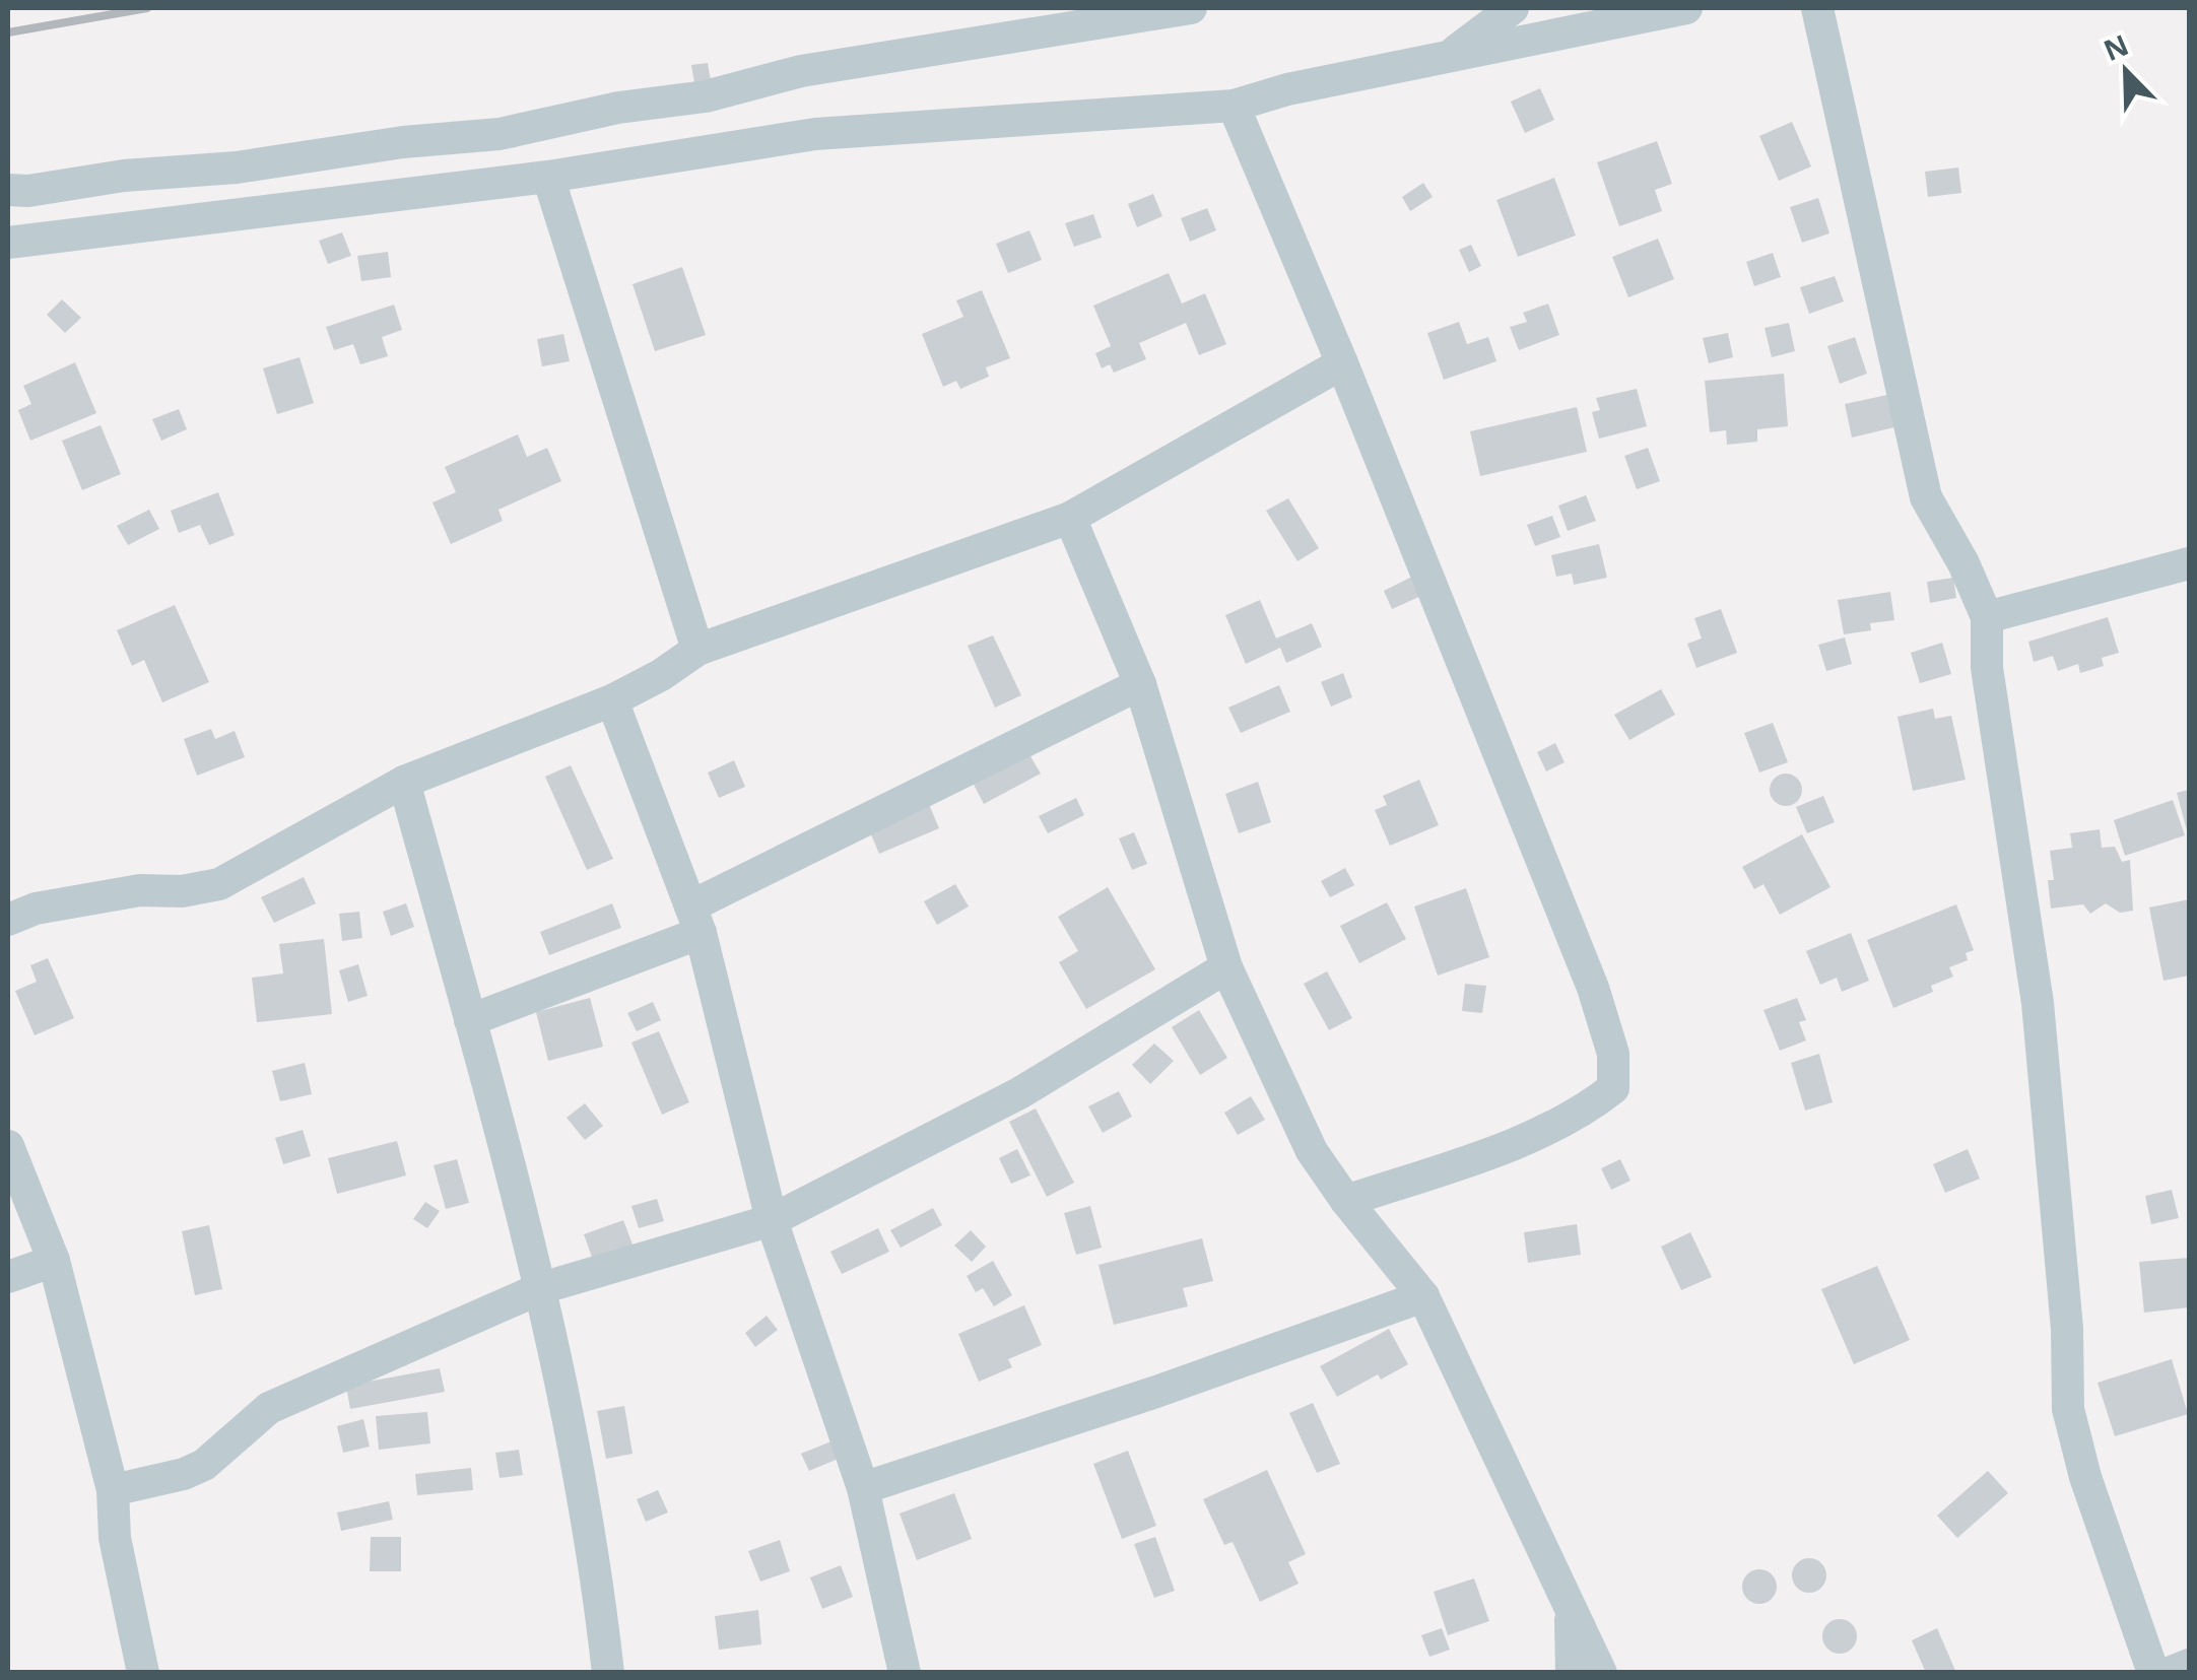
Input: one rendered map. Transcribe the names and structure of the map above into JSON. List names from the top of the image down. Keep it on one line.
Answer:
{"north":"top left"}
